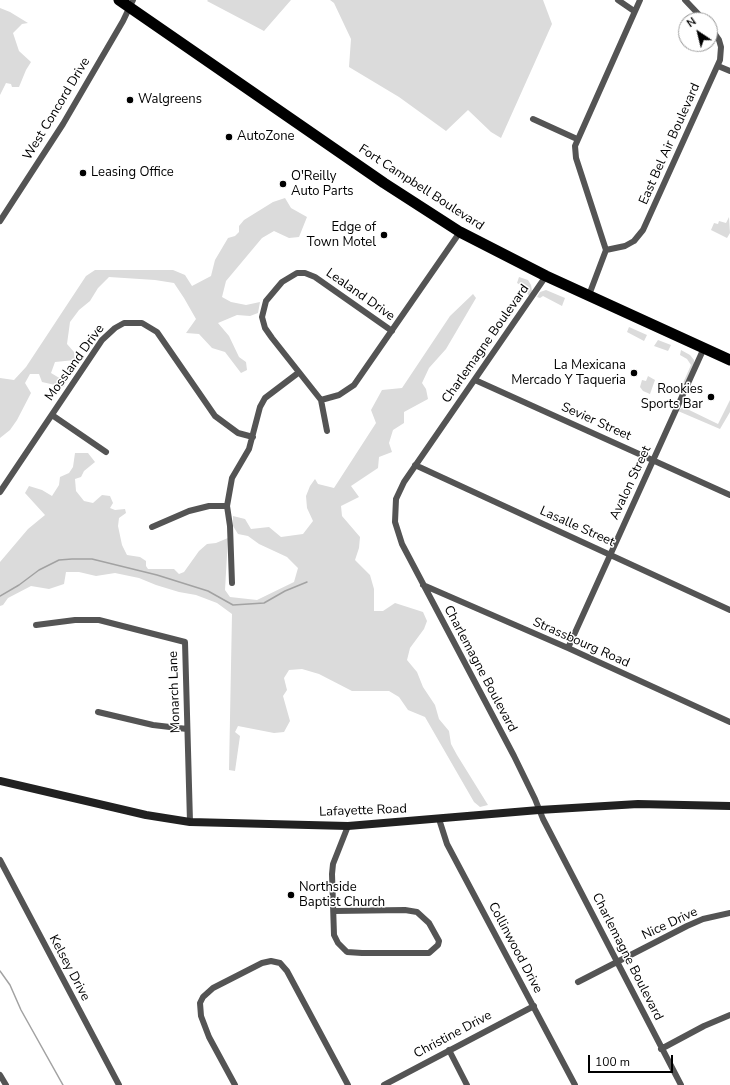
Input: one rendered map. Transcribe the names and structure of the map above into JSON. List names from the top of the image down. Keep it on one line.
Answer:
{"streets":{"highway":["Fort Campbell Boulevard"],"main road":["Lafayette Road"],"street":["West Concord Drive","East Bel Air Boulevard","Lealand Drive","Charlemagne Boulevard","Mossland Drive","Sevier Street","Avalon Street","Lasalle Street","Strassbourg Road","Monarch Lane","Nice Drive","Collinwood Drive","Kelsey Drive","Christine Drive"]},"crossings":[["West Concord Drive","Fort Campbell Boulevard"],["Fort Campbell Boulevard","Lealand Drive"],["Fort Campbell Boulevard","Charlemagne Boulevard"],["Fort Campbell Boulevard","Avalon Street"],["Charlemagne Boulevard","Sevier Street"],["Charlemagne Boulevard","Lasalle Street"],["Charlemagne Boulevard","Strassbourg Road"],["Charlemagne Boulevard","Lafayette Road"],["Charlemagne Boulevard","Nice Drive"],["Sevier Street","Avalon Street"],["Avalon Street","Lasalle Street"],["Avalon Street","Strassbourg Road"],["Monarch Lane","Lafayette Road"],["Lafayette Road","Collinwood Drive"],["Collinwood Drive","Christine Drive"]],"places":["Walgreens","AutoZone","Leasing Office","O'Reilly Auto Parts","Edge of Town Motel","La Mexicana Mercado Y Taqueria","Rookies Sports Bar","Northside Baptist Church"],"scale_bar":"100 m","north":"top left"}
